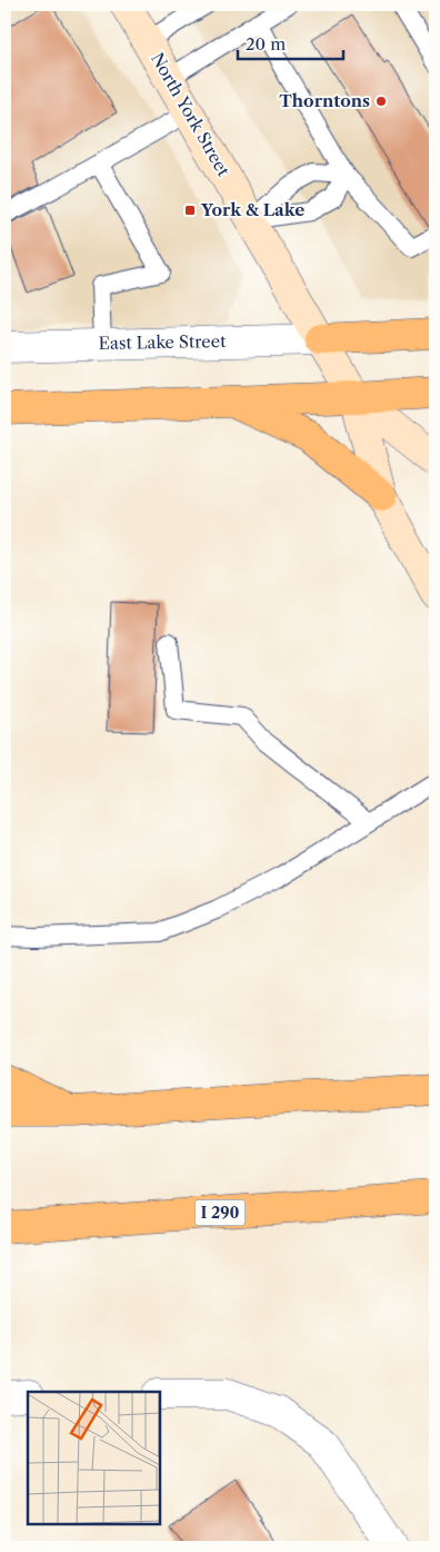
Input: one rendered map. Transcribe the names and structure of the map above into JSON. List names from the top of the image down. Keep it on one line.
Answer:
{"streets":{"main road":["North York Street","I 290"],"street":["East Lake Street"]},"crossings":[["North York Street","East Lake Street"]],"places":{"other":["Thorntons"],"transit":["York & Lake"]},"scale_bar":"20 m"}
